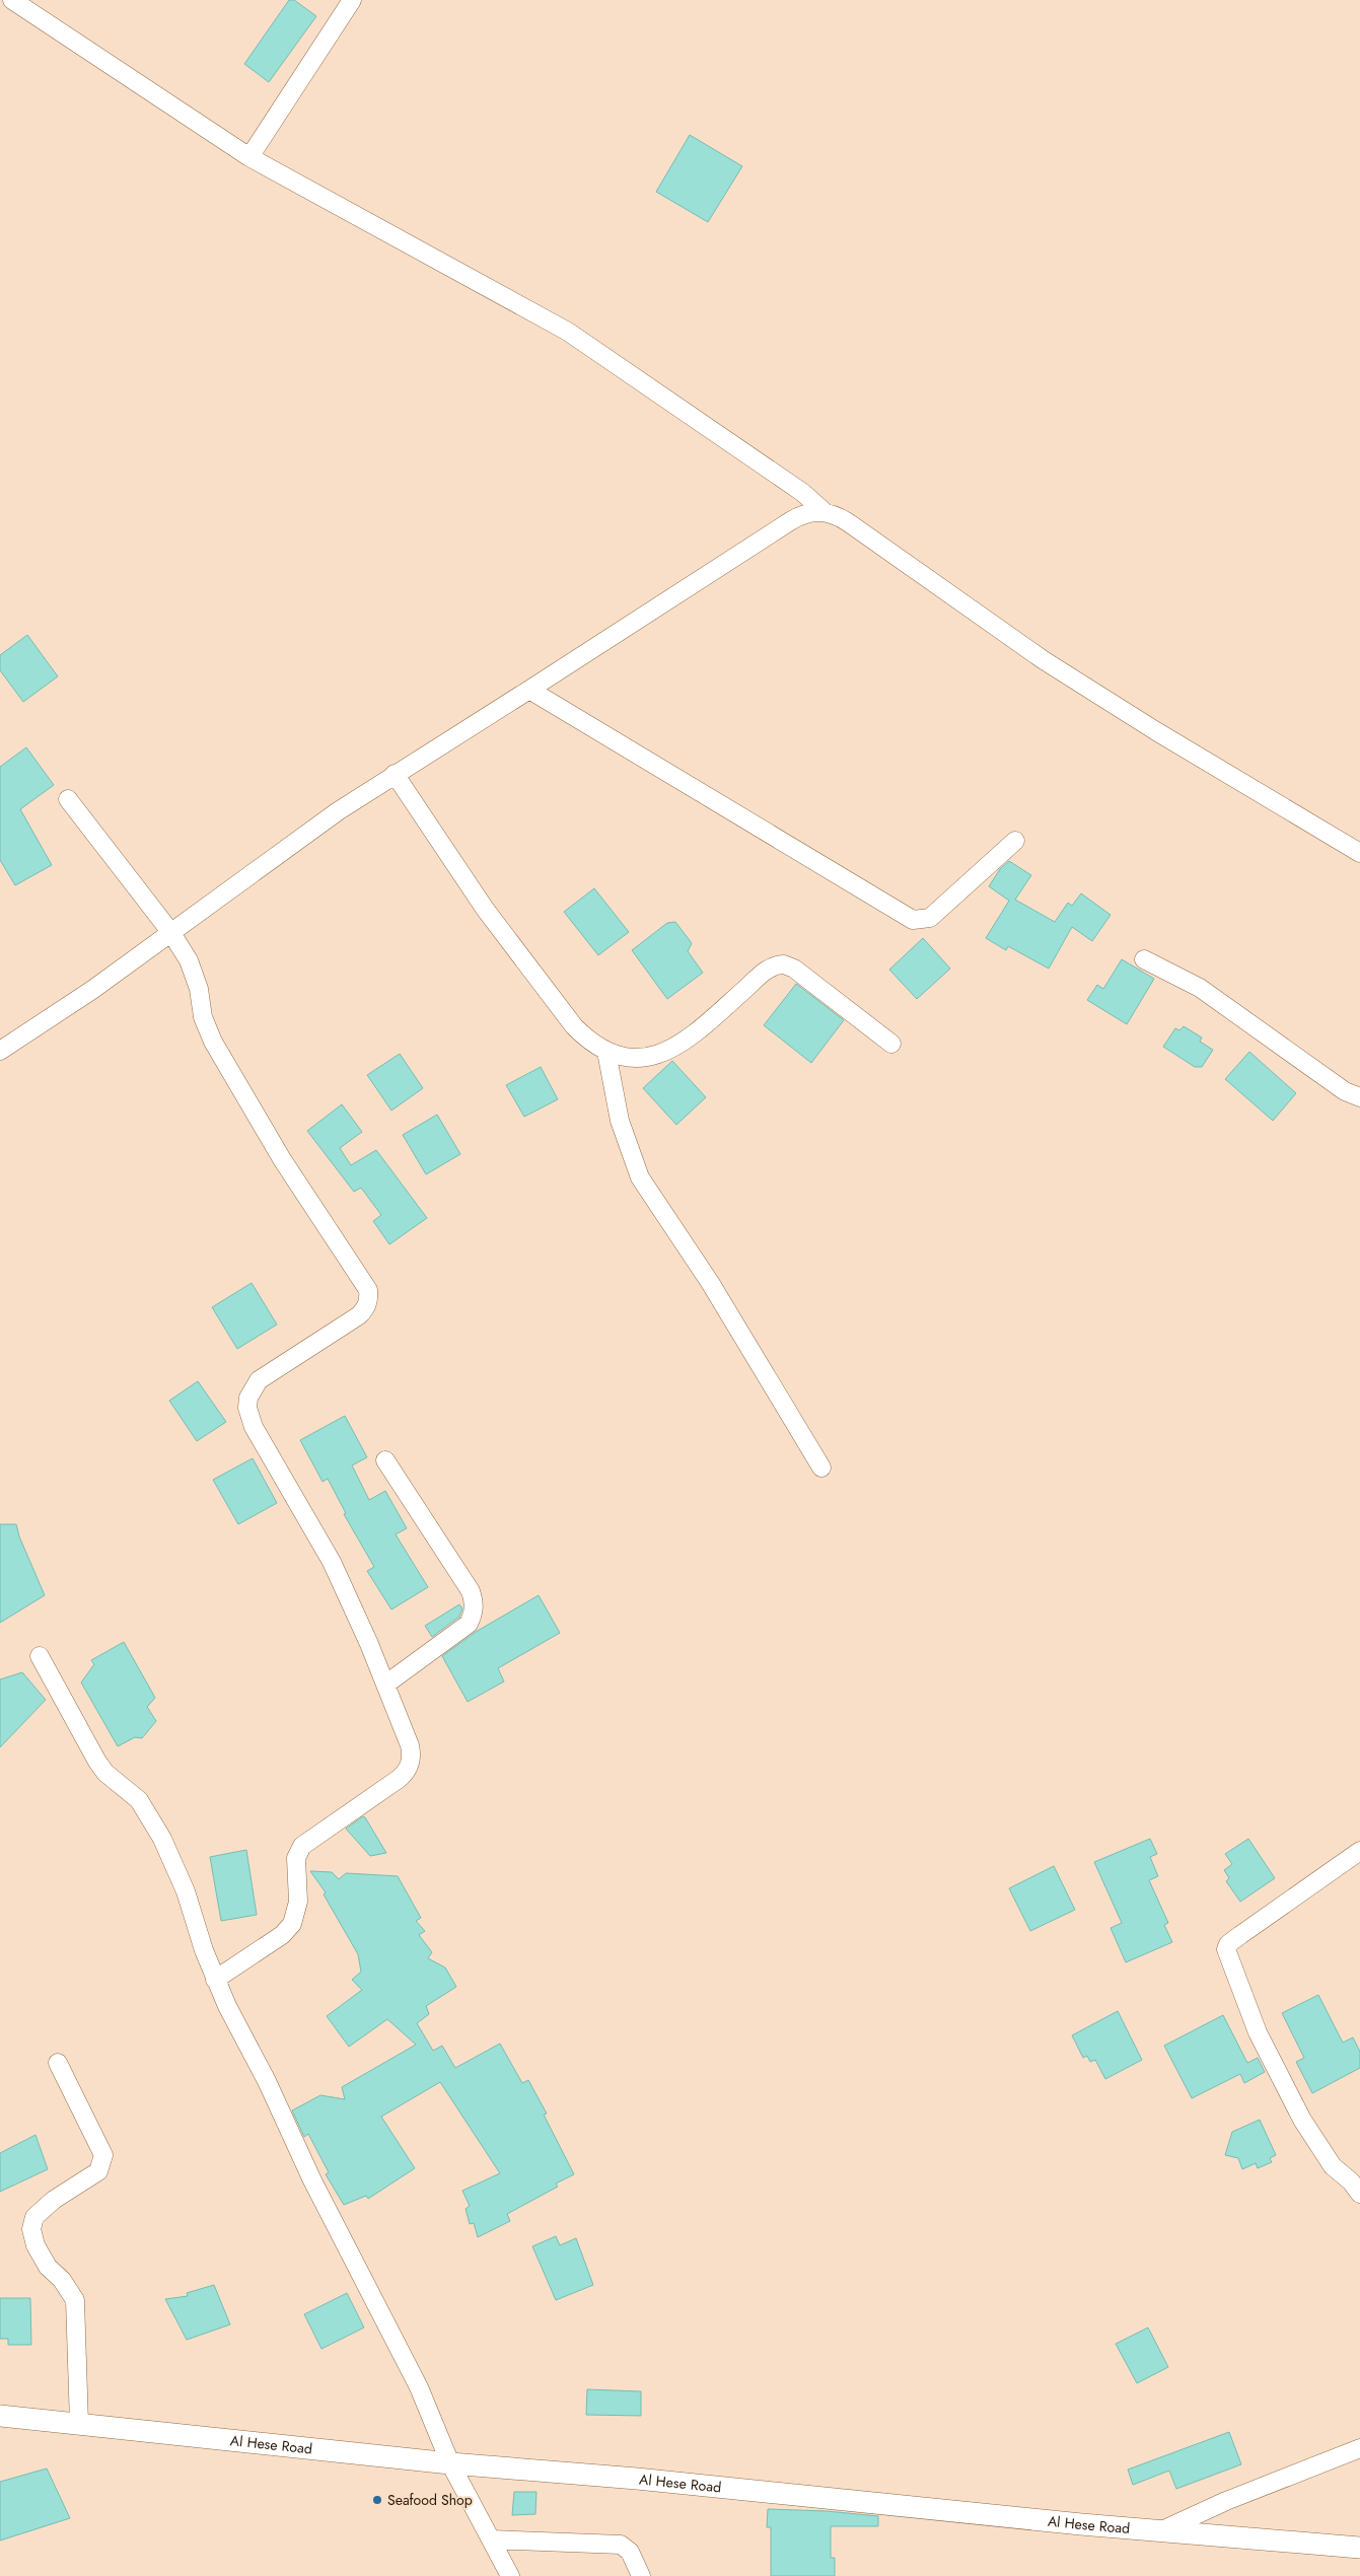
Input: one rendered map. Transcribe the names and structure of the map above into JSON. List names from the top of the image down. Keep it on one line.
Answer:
{"streets":{"street":["Al Hese Road"]},"places":["Seafood Shop"]}
